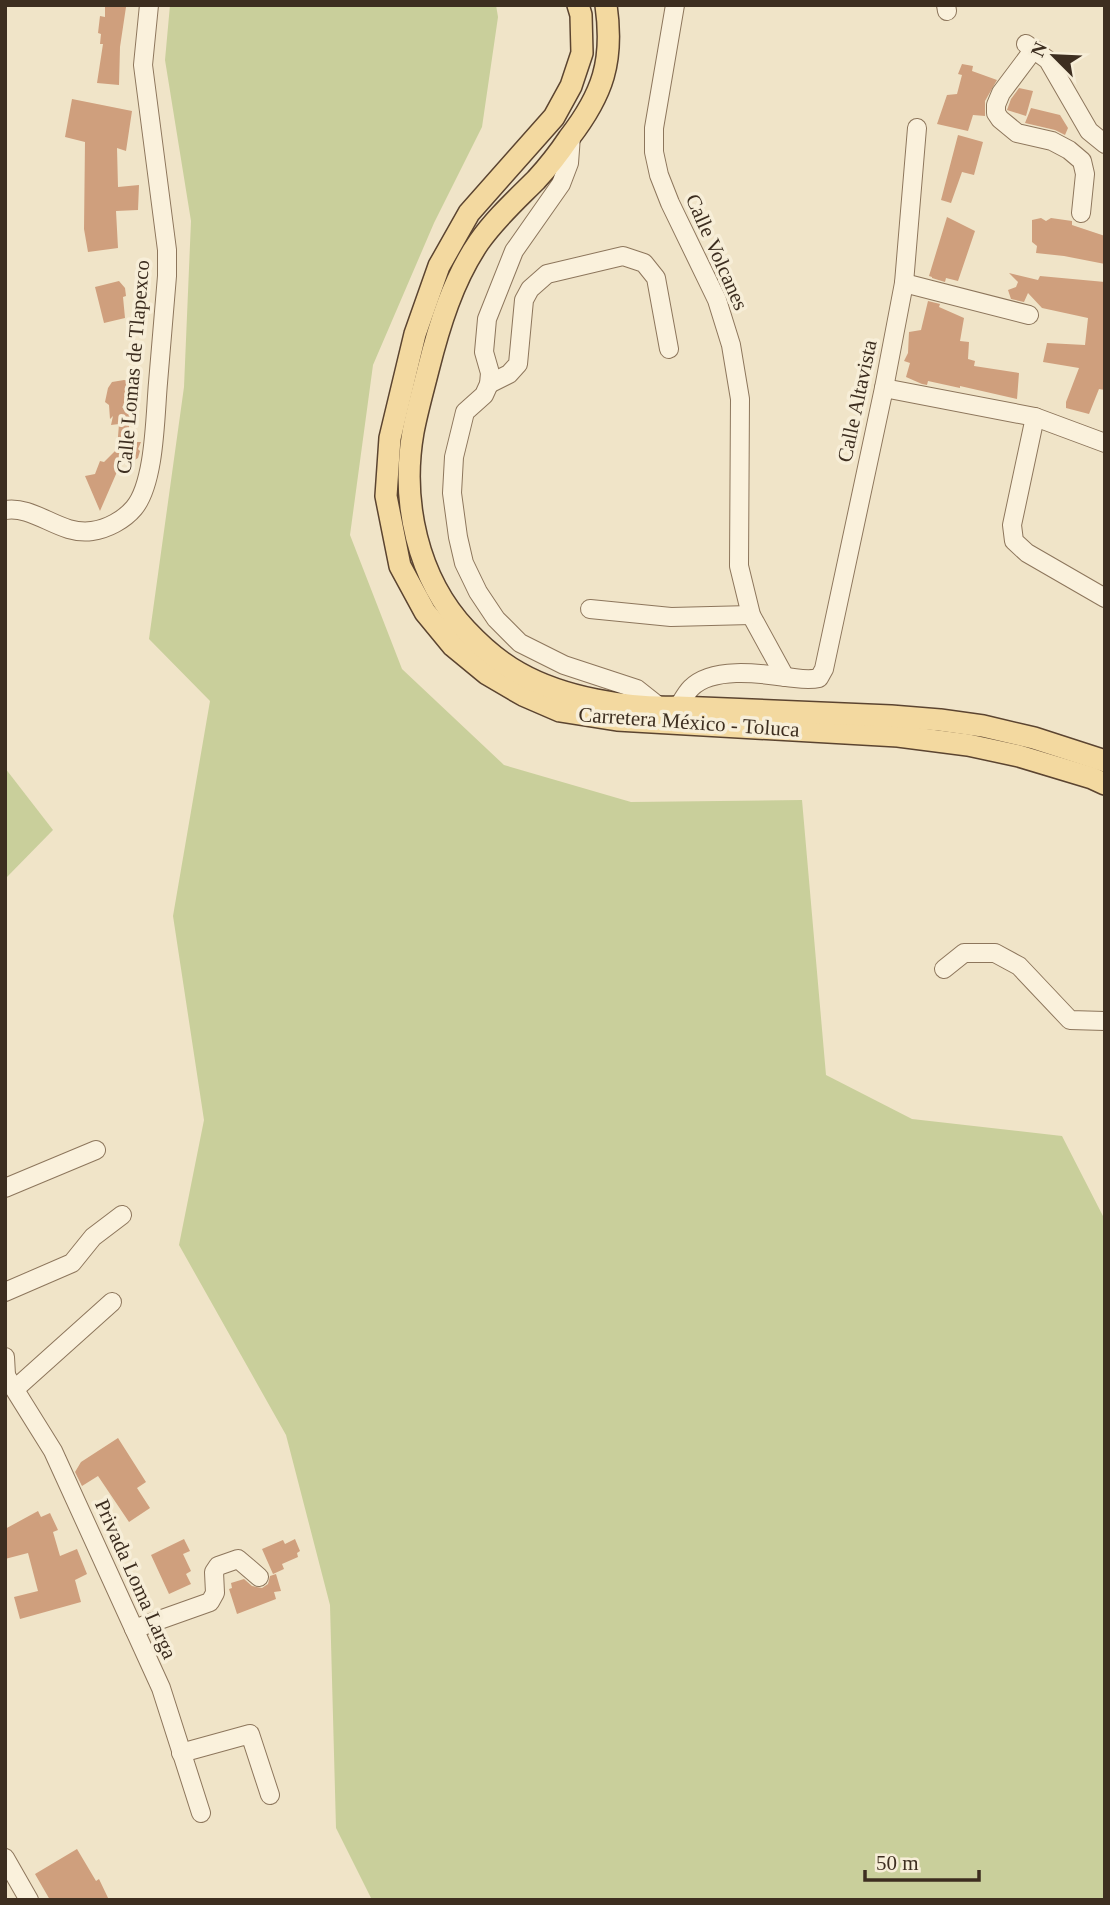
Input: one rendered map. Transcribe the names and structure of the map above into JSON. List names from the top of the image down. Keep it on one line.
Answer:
{"streets":{"main road":["Carretera México - Toluca"],"street":["Calle Volcanes","Calle Lomas de Tlapexco","Calle Altavista","Privada Loma Larga"]},"crossings":[["Calle Volcanes","Calle Altavista"]],"scale_bar":"50 m","north":"top left"}
